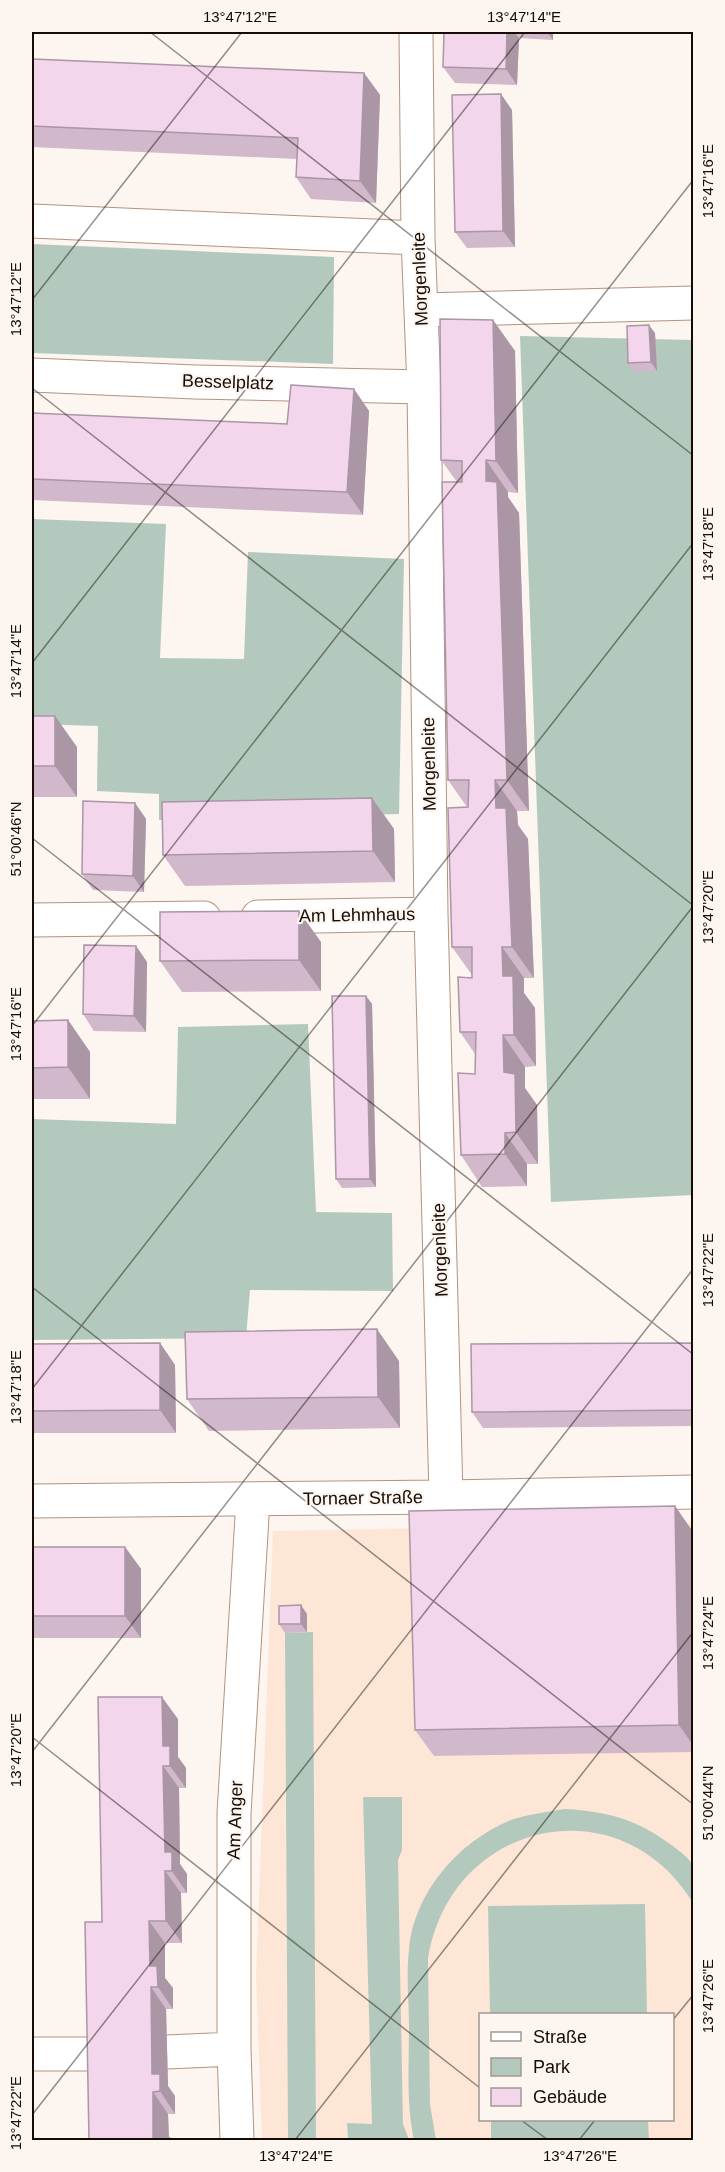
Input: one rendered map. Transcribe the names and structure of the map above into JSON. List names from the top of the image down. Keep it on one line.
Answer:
{"streets":{"street":["Morgenleite","Besselplatz","Am Lehmhaus","Tornaer Straße","Am Anger"]},"crossings":[["Morgenleite","Besselplatz"],["Morgenleite","Am Lehmhaus"],["Morgenleite","Tornaer Straße"],["Tornaer Straße","Am Anger"]],"legend":["Straße","Park","Gebäude"],"coordinates":["13°47'12\"E","13°47'14\"E","13°47'16\"E","13°47'18\"E","51°00'46\"N","13°47'20\"E","13°47'22\"E","13°47'24\"E","51°00'44\"N","13°47'26\"E"]}
